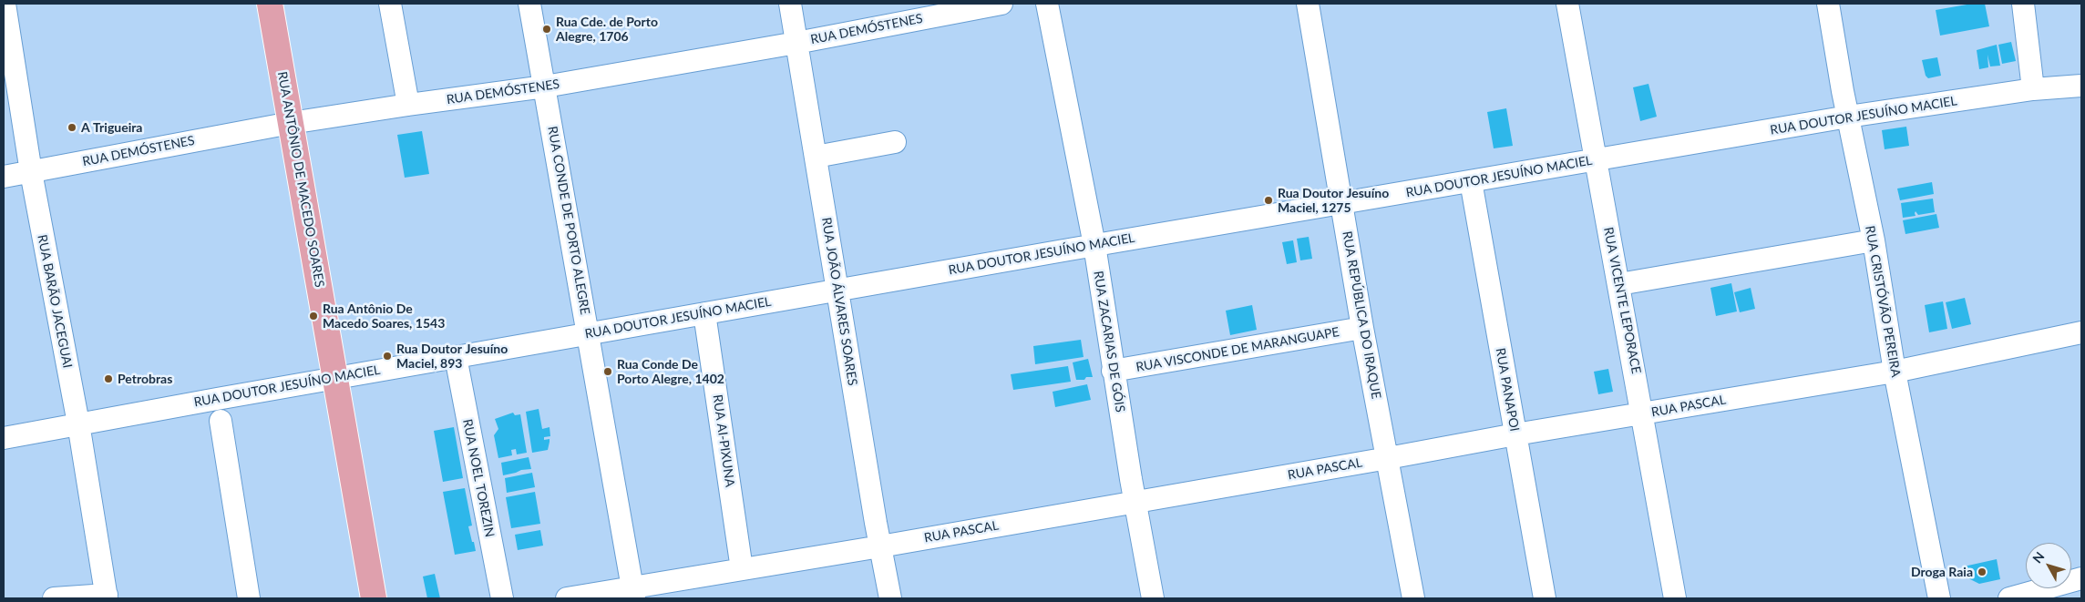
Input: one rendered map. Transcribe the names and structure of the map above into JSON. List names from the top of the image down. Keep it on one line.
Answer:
{"streets":{"main road":["RUA ANTÔNIO DE MACEDO SOARES"],"street":["RUA DEMÓSTENES","RUA DOUTOR JESUÍNO MACIEL","RUA CONDE DE PORTO ALEGRE","RUA VICENTE LEPORACE","RUA BARÃO JACEGUAI","RUA JOÃO ÁLVARES SOARES","RUA CRISTÓVÃO PEREIRA","RUA REPÚBLICA DO IRAQUE","RUA ZACARIAS DE GÓIS","RUA VISCONDE DE MARANGUAPE","RUA PANAPOI","RUA PASCAL","RUA AI-PIXUNA","RUA NOEL TOREZIN"]},"crossings":[["RUA DEMÓSTENES","RUA ANTÔNIO DE MACEDO SOARES"],["RUA DEMÓSTENES","RUA CONDE DE PORTO ALEGRE"],["RUA DEMÓSTENES","RUA BARÃO JACEGUAI"],["RUA DEMÓSTENES","RUA JOÃO ÁLVARES SOARES"],["RUA DOUTOR JESUÍNO MACIEL","RUA ANTÔNIO DE MACEDO SOARES"],["RUA DOUTOR JESUÍNO MACIEL","RUA CONDE DE PORTO ALEGRE"],["RUA DOUTOR JESUÍNO MACIEL","RUA VICENTE LEPORACE"],["RUA DOUTOR JESUÍNO MACIEL","RUA BARÃO JACEGUAI"],["RUA DOUTOR JESUÍNO MACIEL","RUA JOÃO ÁLVARES SOARES"],["RUA DOUTOR JESUÍNO MACIEL","RUA CRISTÓVÃO PEREIRA"],["RUA DOUTOR JESUÍNO MACIEL","RUA REPÚBLICA DO IRAQUE"],["RUA DOUTOR JESUÍNO MACIEL","RUA ZACARIAS DE GÓIS"],["RUA DOUTOR JESUÍNO MACIEL","RUA PANAPOI"],["RUA DOUTOR JESUÍNO MACIEL","RUA AI-PIXUNA"],["RUA DOUTOR JESUÍNO MACIEL","RUA NOEL TOREZIN"],["RUA CONDE DE PORTO ALEGRE","RUA PASCAL"],["RUA VICENTE LEPORACE","RUA PASCAL"],["RUA JOÃO ÁLVARES SOARES","RUA PASCAL"],["RUA CRISTÓVÃO PEREIRA","RUA PASCAL"],["RUA REPÚBLICA DO IRAQUE","RUA VISCONDE DE MARANGUAPE"],["RUA REPÚBLICA DO IRAQUE","RUA PASCAL"],["RUA ZACARIAS DE GÓIS","RUA VISCONDE DE MARANGUAPE"],["RUA ZACARIAS DE GÓIS","RUA PASCAL"],["RUA PANAPOI","RUA PASCAL"],["RUA PASCAL","RUA AI-PIXUNA"]],"places":["Rua Cde. de Porto Alegre, 1706","A Trigueira","Rua Doutor Jesuíno Maciel, 1275","Rua Antônio De Macedo Soares, 1543","Rua Doutor Jesuíno Maciel, 893","Rua Conde De Porto Alegre, 1402","Petrobras","Droga Raia"],"north":"top left"}
